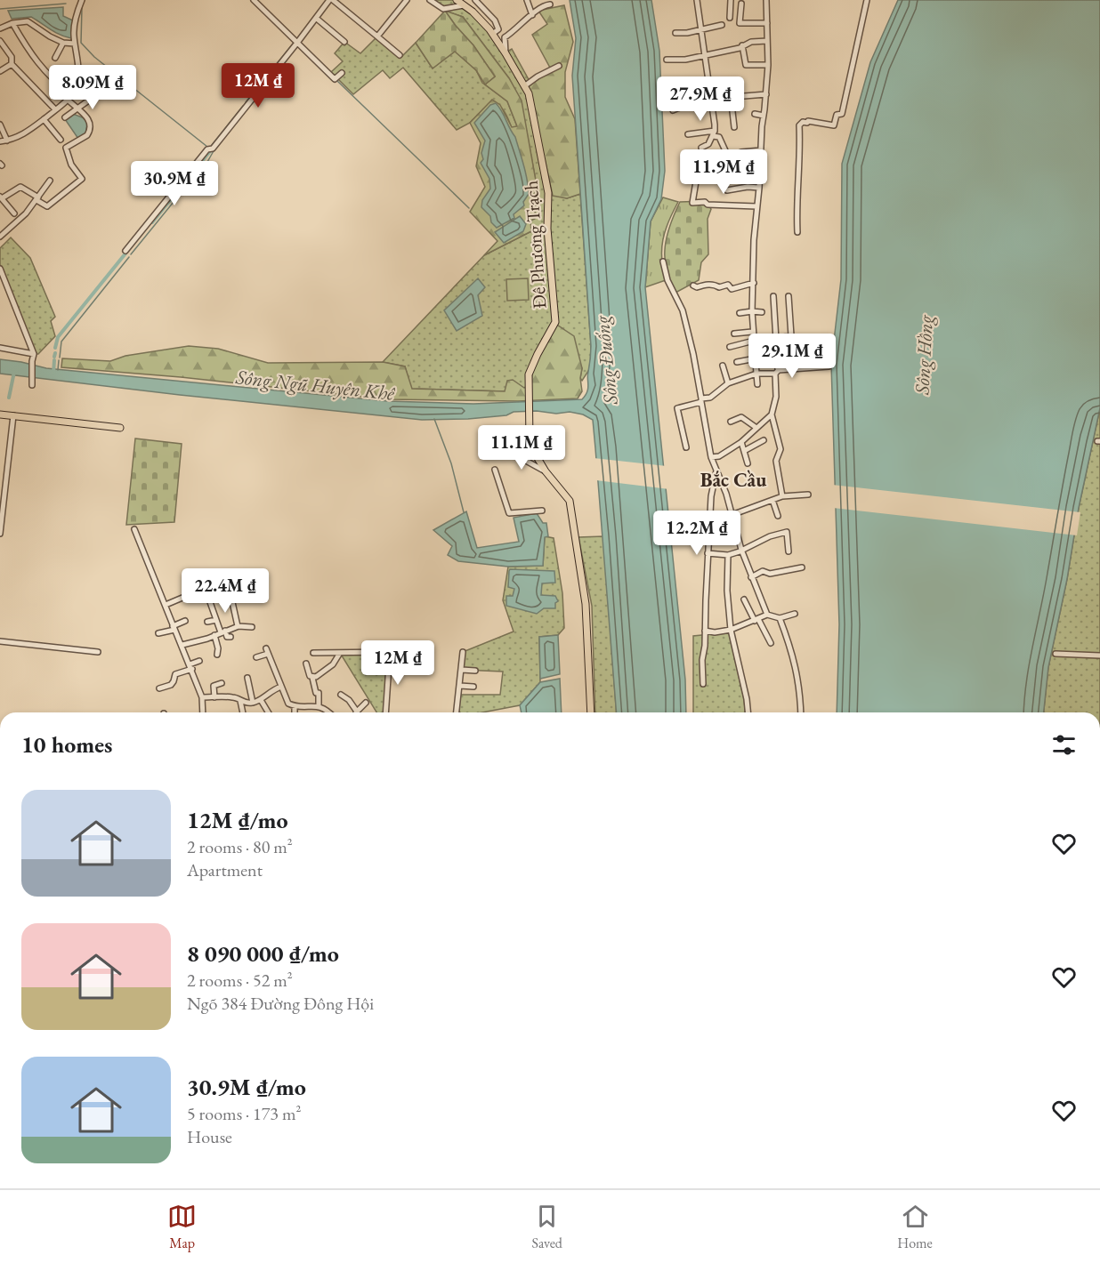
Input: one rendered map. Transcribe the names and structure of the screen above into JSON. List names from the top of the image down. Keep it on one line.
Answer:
{"streets":{"main road":["Đê Phương Trạch"]},"districts":["Bắc Cầu"],"water":["Sông Hồng","Sông Đuống","Sông Ngũ Huyện Khê"],"page":{"price":["12M ₫","8.09M ₫","27.9M ₫","11.9M ₫","30.9M ₫","29.1M ₫","11.1M ₫","12.2M ₫","22.4M ₫","12M ₫"],"heading":"10 homes","list":[{"name":"12M ₫/mo","note":"2 rooms · 80 m² · Apartment"},{"name":"8 090 000 ₫/mo","note":"2 rooms · 52 m² · Ngõ 384 Đường Đông Hội"},{"name":"30.9M ₫/mo","note":"5 rooms · 173 m² · House"}],"tabs":["Map","Saved","Home"]}}
